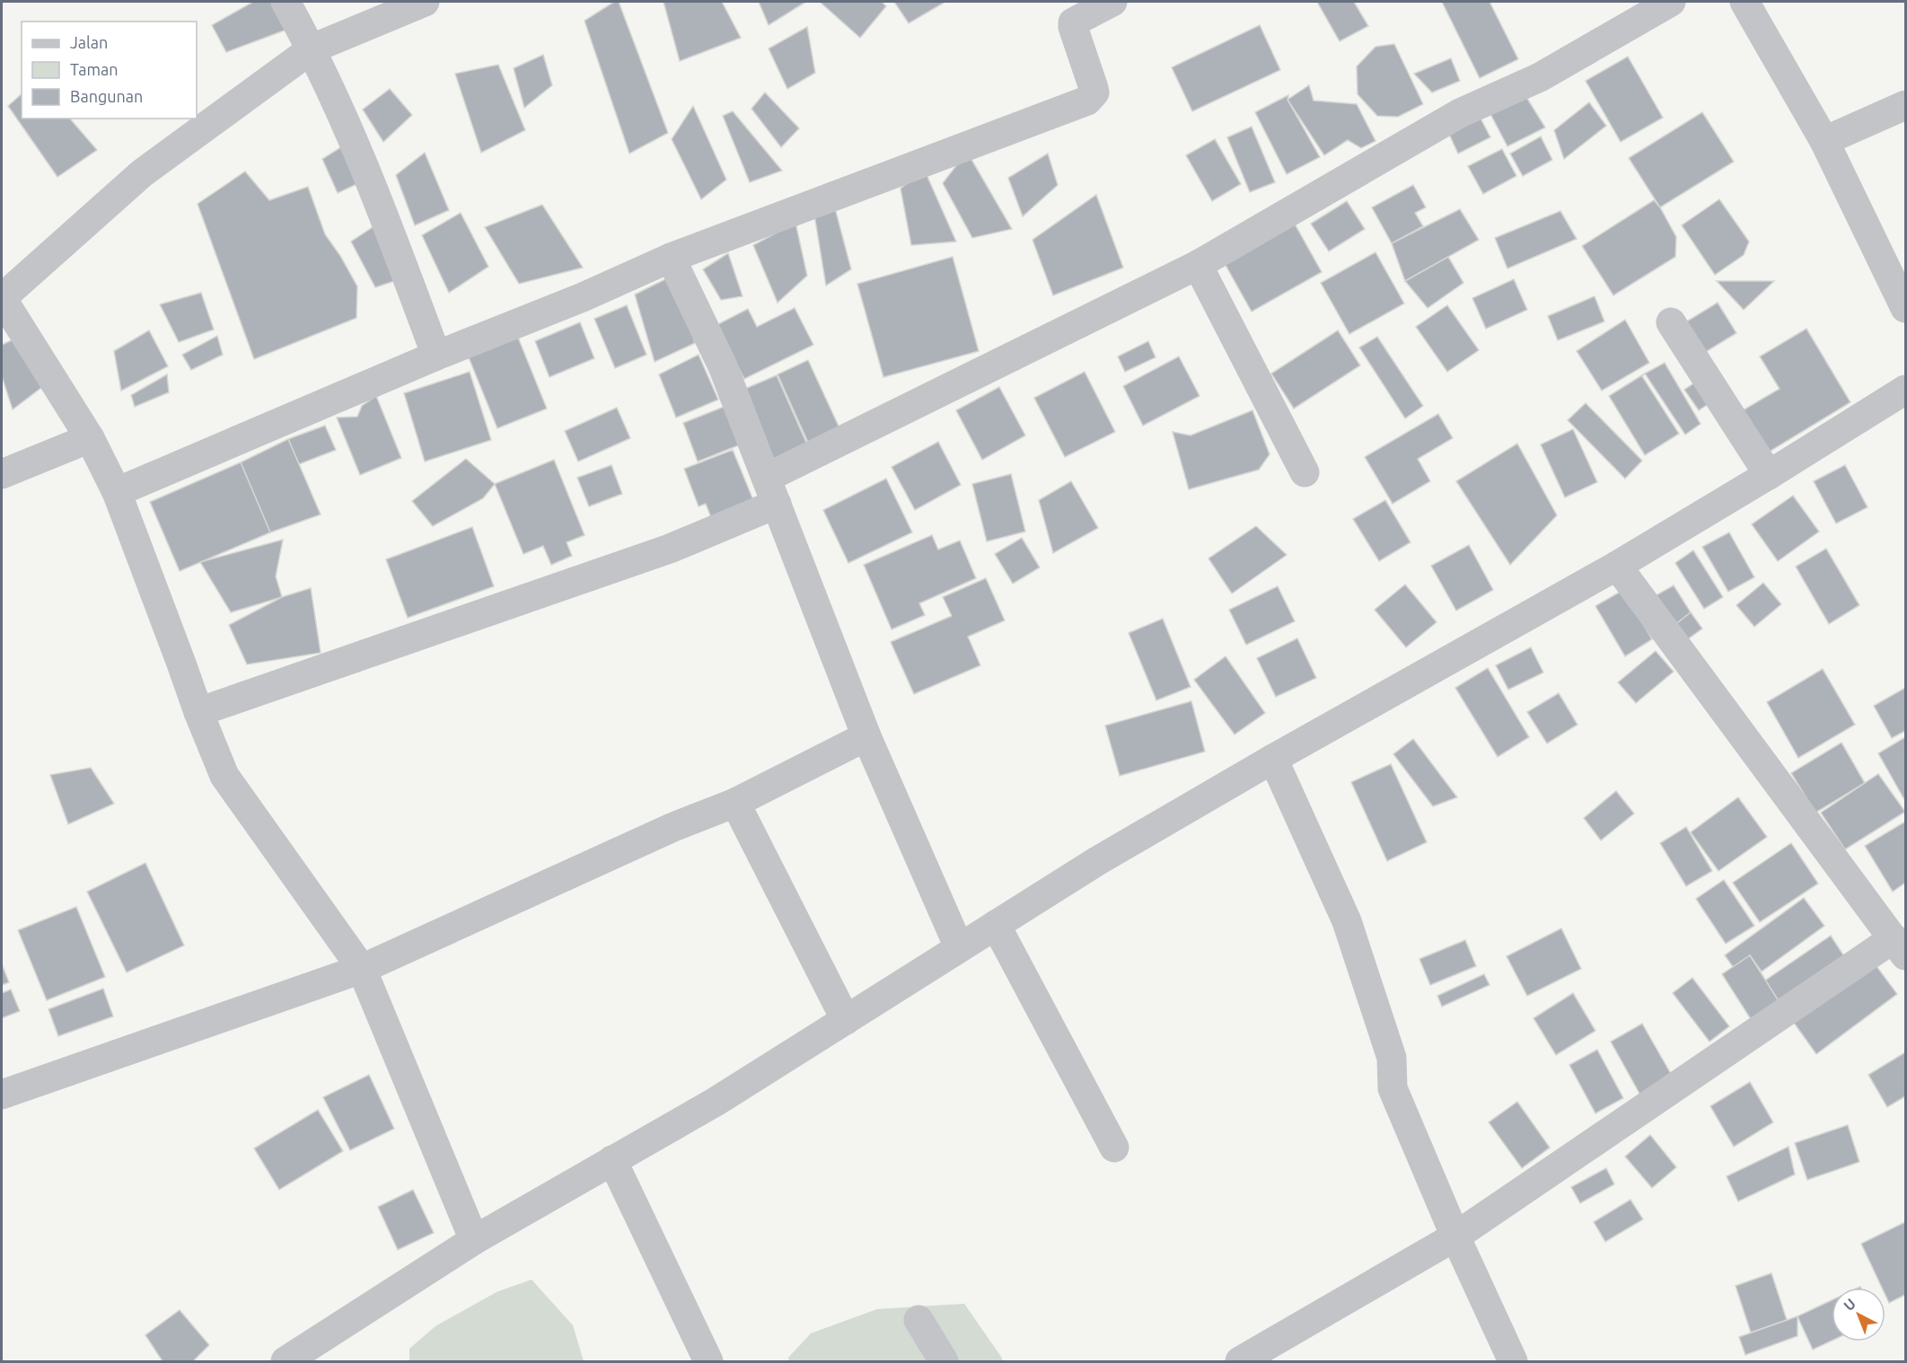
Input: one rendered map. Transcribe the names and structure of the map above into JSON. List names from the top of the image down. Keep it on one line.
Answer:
{"legend":["Jalan","Taman","Bangunan"],"north":"top left"}
